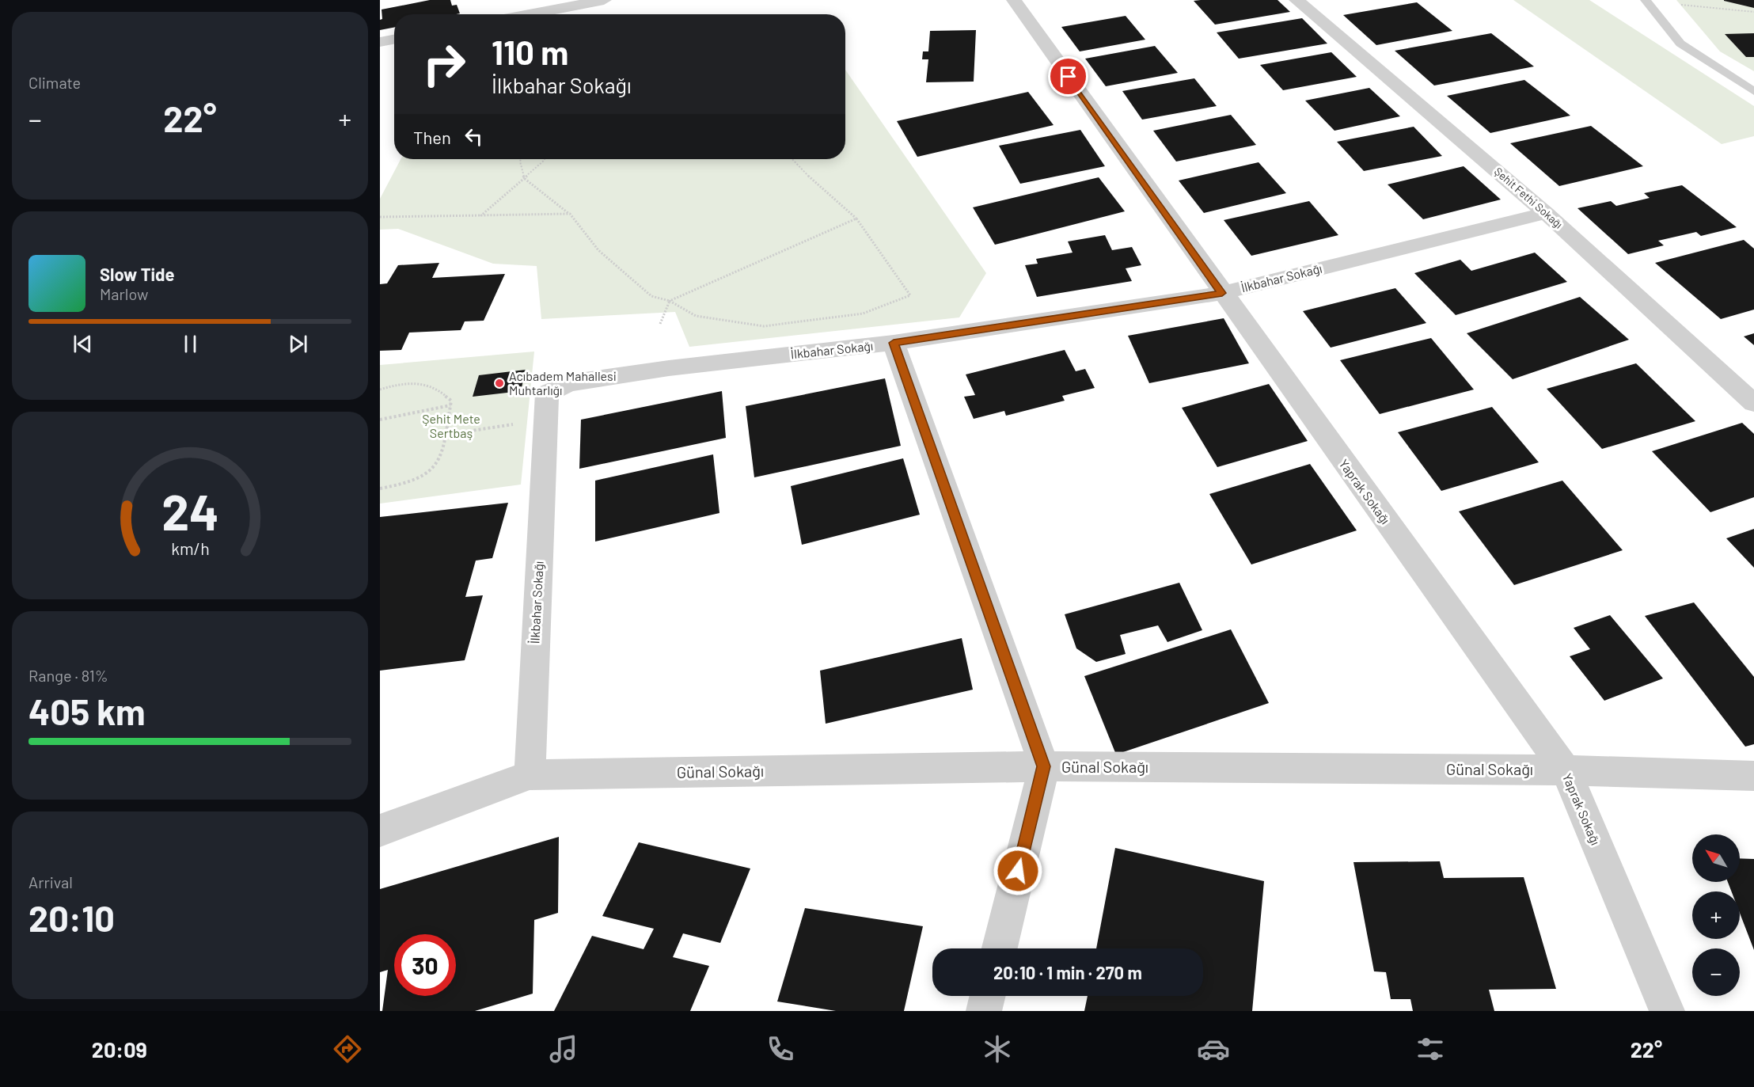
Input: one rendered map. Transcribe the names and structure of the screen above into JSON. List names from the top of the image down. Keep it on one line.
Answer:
{"streets":{"street":["Şehit Fethi Sokağı","İlkbahar Sokağı","Yaprak Sokağı","Günal Sokağı"]},"crossings":[["Şehit Fethi Sokağı","İlkbahar Sokağı"],["İlkbahar Sokağı","Yaprak Sokağı"],["İlkbahar Sokağı","Günal Sokağı"],["Yaprak Sokağı","Günal Sokağı"]],"parks":["Şehit Mete Sertbaş"],"places":["Acıbadem Mahallesi Muhtarlığı"],"north":"top left","page":{"tile":["Climate",["Range · 81%","405 km"],["Arrival","20:10"]],"turn":["110 m","İlkbahar Sokağı"],"heat":["−","22°","+"],"then":"Then","song":["Slow Tide","Marlow"],"map_buttons":["+","−"],"limit":"30","trip":"20:10 · 1 min · 270 m","tabs":["20:09","22°"],"gauge":["24","km/h"]}}
